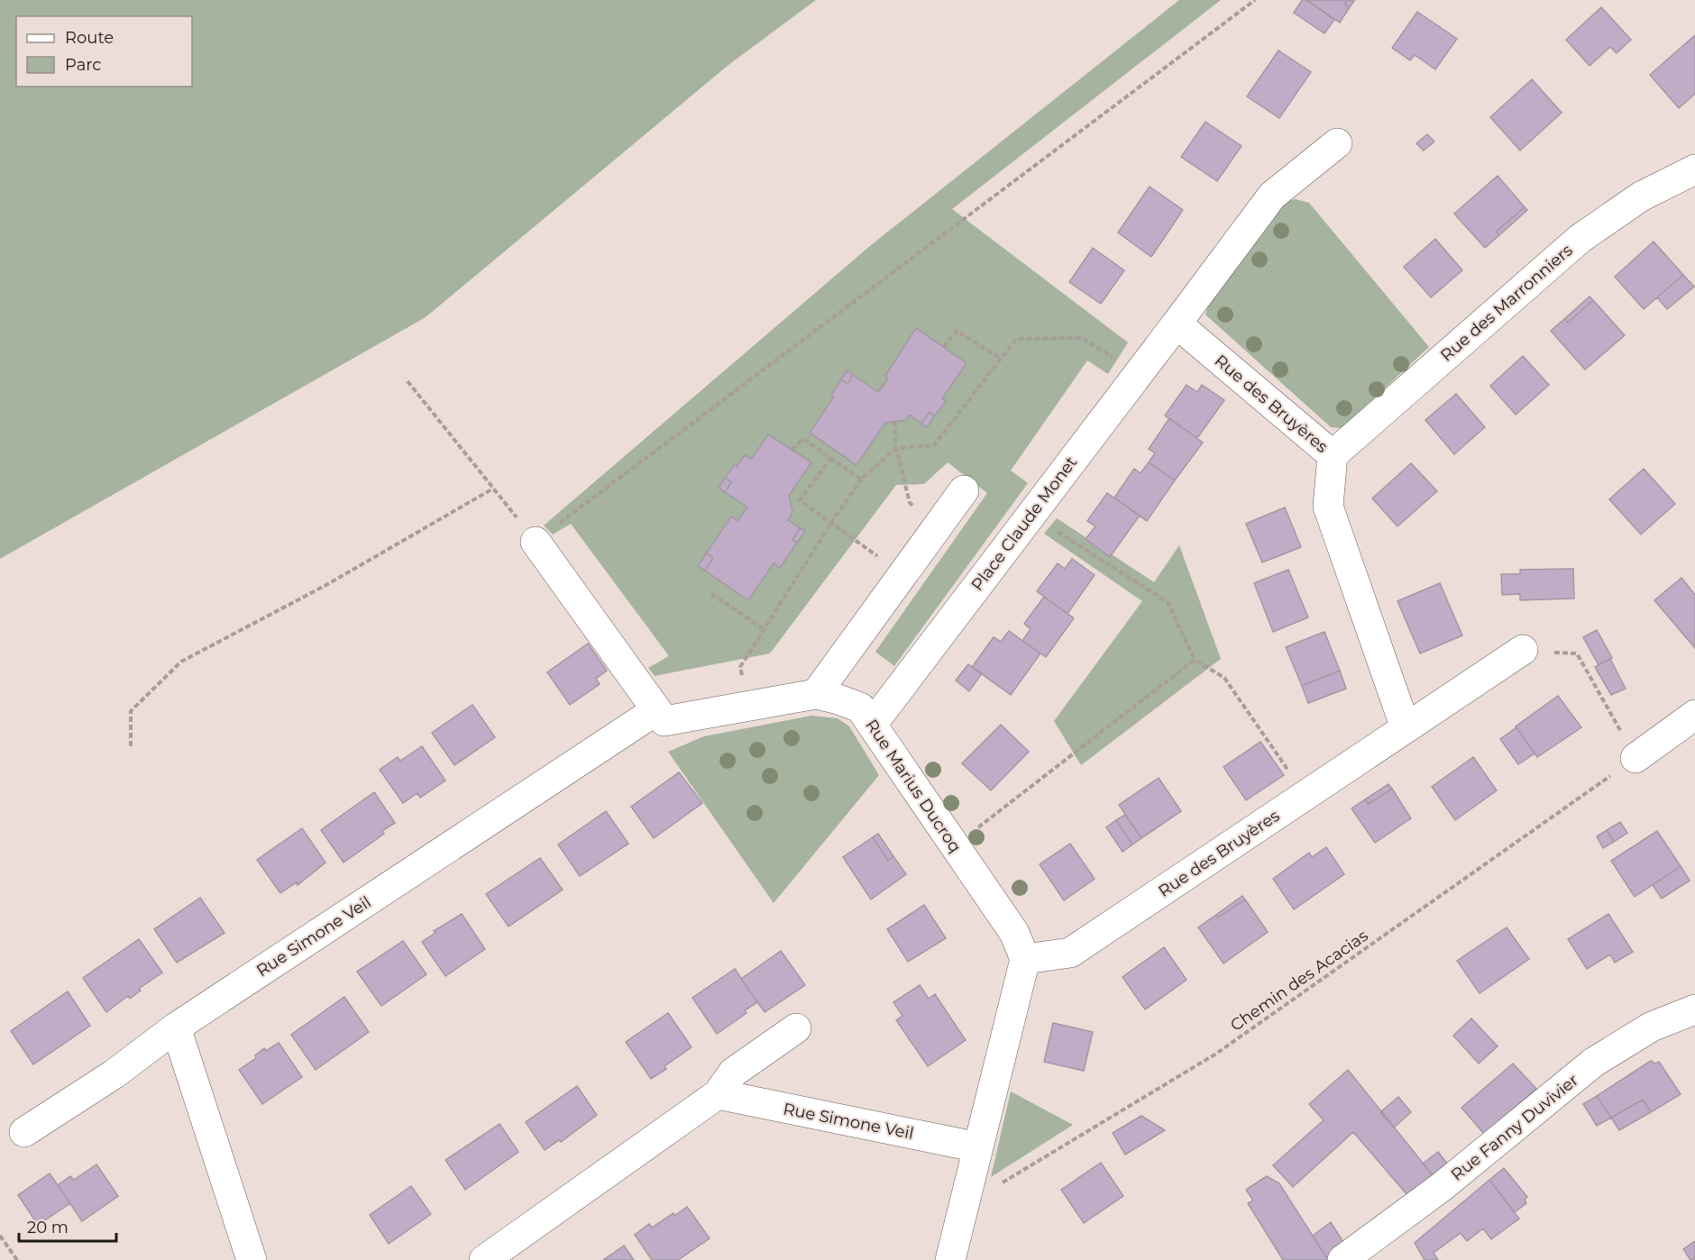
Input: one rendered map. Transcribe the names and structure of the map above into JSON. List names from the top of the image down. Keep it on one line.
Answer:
{"streets":{"street":["Rue des Marronniers","Rue des Bruyères","Place Claude Monet","Rue Marius Ducroq","Rue Simone Veil","Rue Fanny Duvivier"],"path":["Chemin des Acacias"]},"crossings":[["Rue des Marronniers","Rue des Bruyères"],["Rue des Bruyères","Place Claude Monet"],["Rue des Bruyères","Rue Marius Ducroq"],["Place Claude Monet","Rue Marius Ducroq"],["Rue Marius Ducroq","Rue Simone Veil"]],"legend":["Route","Parc"],"scale_bar":"20 m"}
